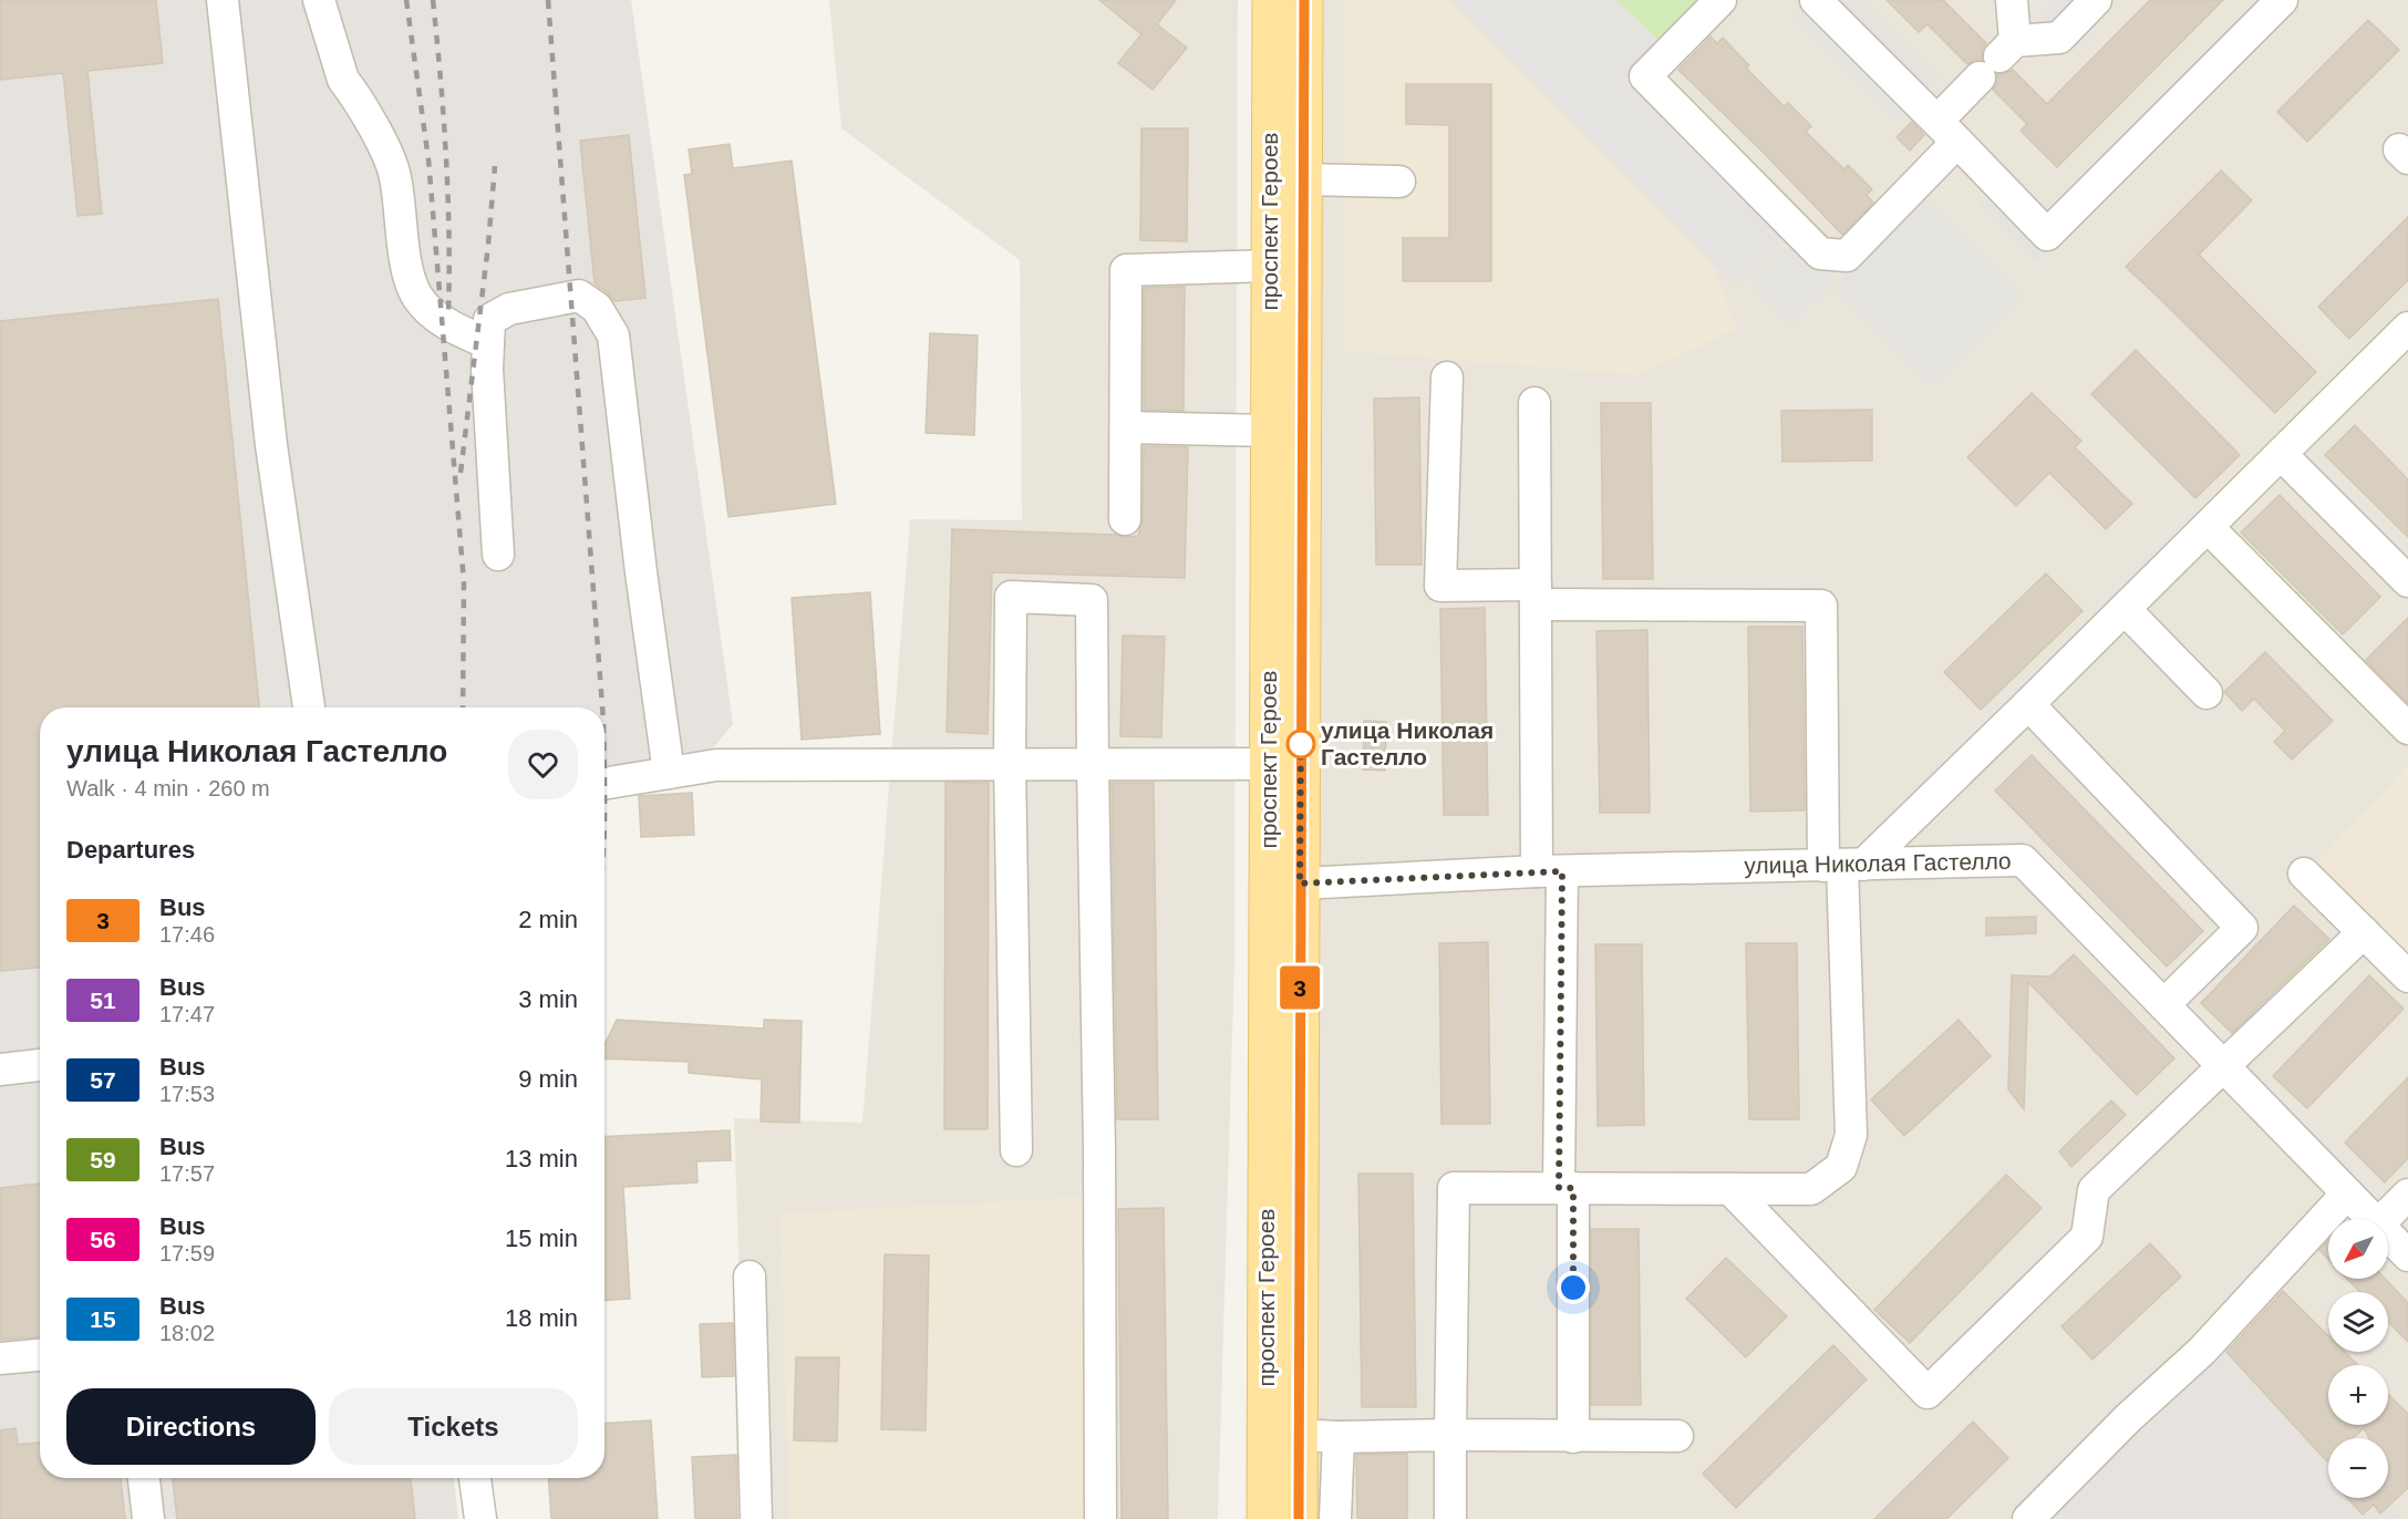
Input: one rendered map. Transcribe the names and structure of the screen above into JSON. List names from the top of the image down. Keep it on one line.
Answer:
{"streets":{"main road":["проспект Героев"],"street":["улица Николая Гастелло"]},"crossings":[["проспект Героев","улица Николая Гастелло"]],"places":["улица Николая Гастелло"],"lines":["bus line 3"],"north":"bottom left","page":{"on_map":"3","heading":[["улица Николая Гастелло","Walk · 4 min · 260 m"],"Departures"],"list":[{"mark":"3","name":"Bus","note":"17:46","value":"2 min"},{"mark":"51","name":"Bus","note":"17:47","value":"3 min"},{"mark":"57","name":"Bus","note":"17:53","value":"9 min"},{"mark":"59","name":"Bus","note":"17:57","value":"13 min"},{"mark":"56","name":"Bus","note":"17:59","value":"15 min"},{"mark":"15","name":"Bus","note":"18:02","value":"18 min"}],"map_buttons":["+","−"],"buttons":["Directions","Tickets"]}}
